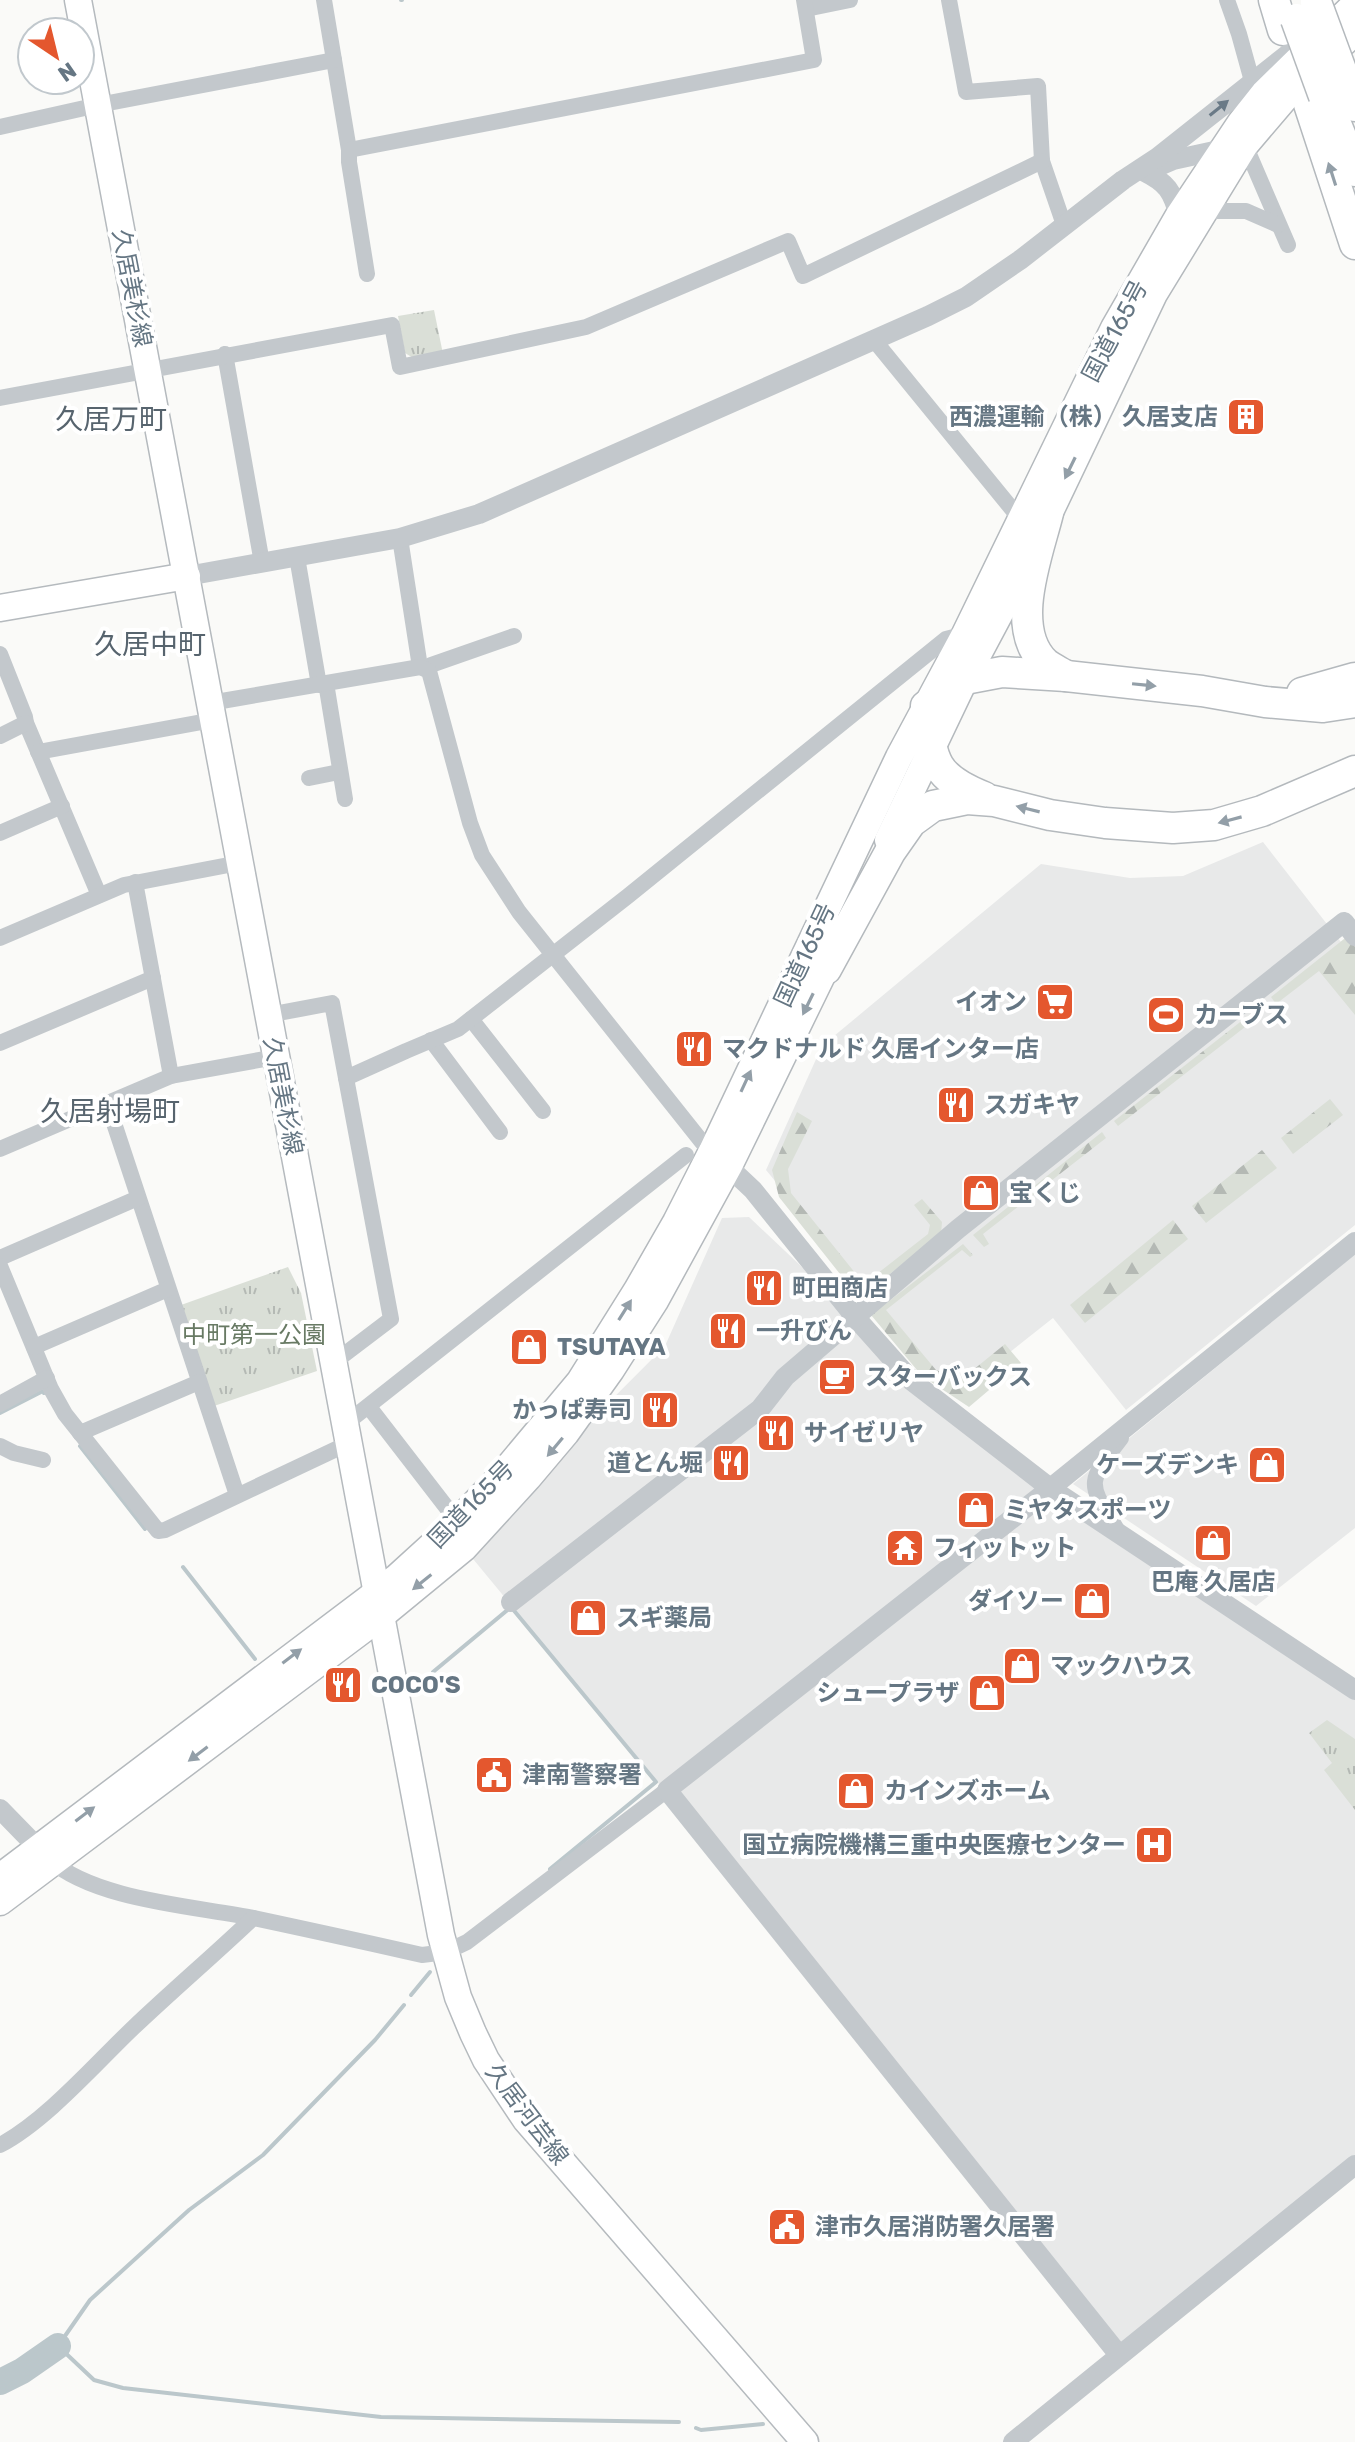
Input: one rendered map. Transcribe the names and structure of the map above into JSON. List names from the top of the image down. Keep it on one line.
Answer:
{"streets":{"main road":["久居美杉線","国道165号","久居河芸線"]},"crossings":[["久居美杉線","国道165号"],["久居美杉線","久居河芸線"],["国道165号","久居河芸線"]],"districts":["久居万町","久居中町","久居射場町"],"parks":["中町第一公園"],"places":{"building":["西濃運輸（株） 久居支店"],"supermarket":["イオン"],"sports":["カーブス"],"restaurant":["マクドナルド 久居インター店","スガキヤ","町田商店","一升びん","かっぱ寿司","サイゼリヤ","道とん堀","COCO'S"],"shop":["宝くじ","TSUTAYA","ケーズデンキ","ミヤタスポーツ","巴庵 久居店","ダイソー","スギ薬局","マックハウス","シュープラザ","カインズホーム"],"cafe":["スターバックス"],"temple":["フィットット"],"public building":["津南警察署","津市久居消防署久居署"],"hospital":["国立病院機構三重中央医療センター"]},"north":"bottom right"}
